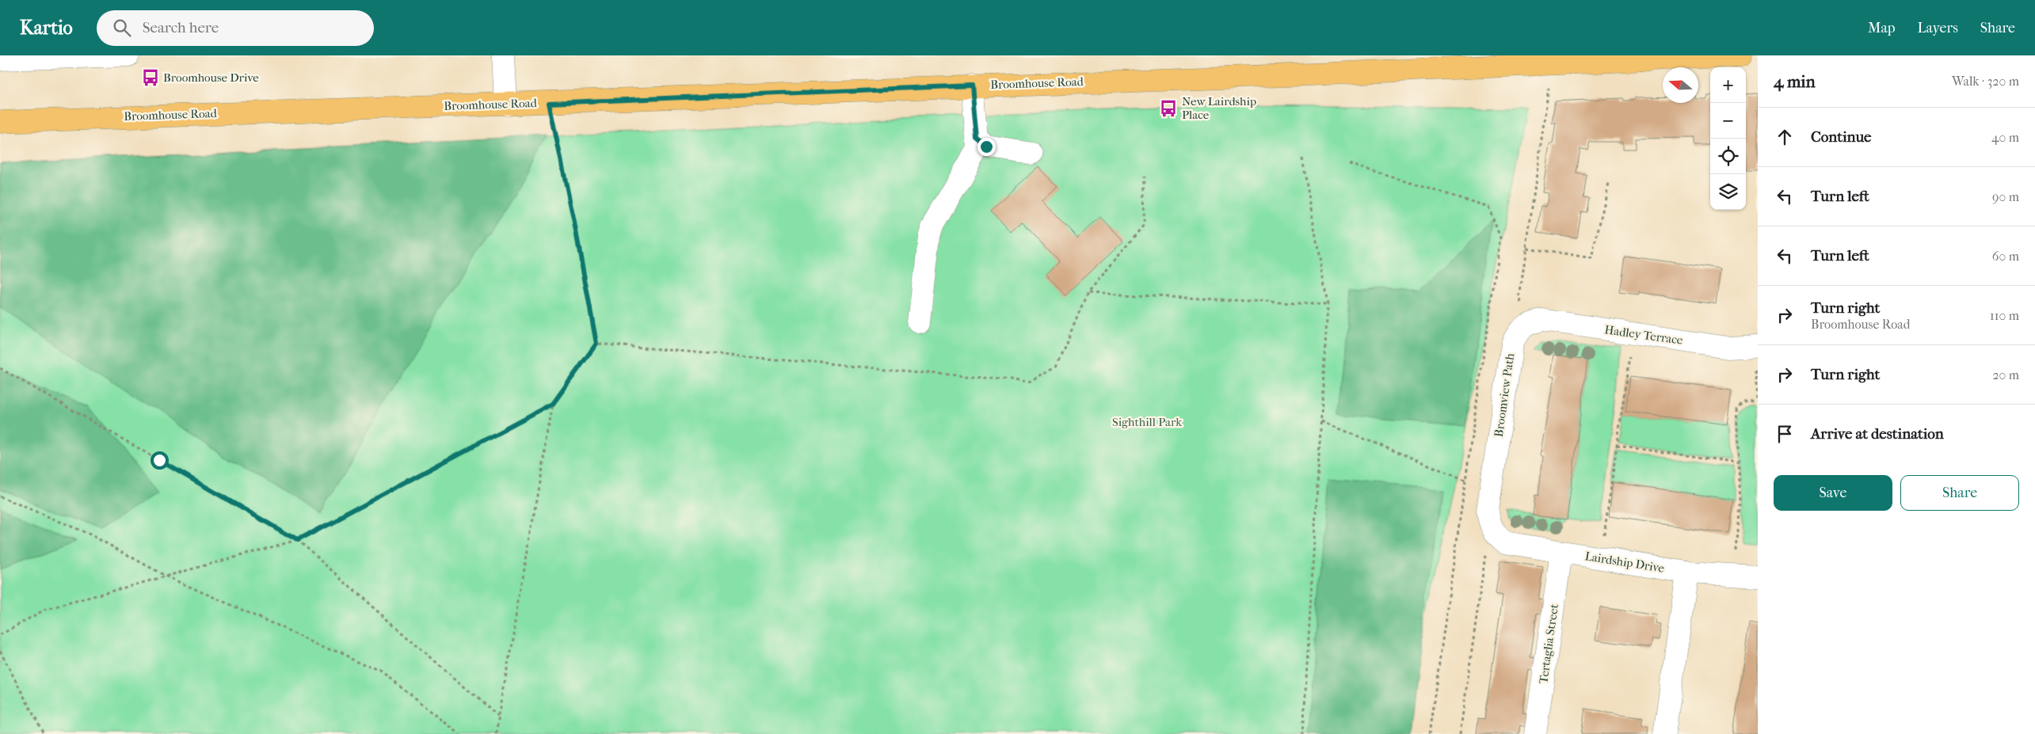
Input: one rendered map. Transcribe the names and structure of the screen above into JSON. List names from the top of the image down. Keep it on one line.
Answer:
{"streets":{"main road":["Broomhouse Road"],"street":["Hadley Terrace","Broomview Path","Lairdship Drive","Tertaglia Street"]},"crossings":[["Hadley Terrace","Broomview Path"],["Broomview Path","Lairdship Drive"],["Lairdship Drive","Tertaglia Street"]],"parks":["Sighthill Park"],"places":{"bus stop":["Broomhouse Drive","New Lairdship Place"]},"north":"left","page":{"header":"Kartio","search":"Search here","nav":["Map","Layers","Share"],"heading":["4 min","Walk · 320 m"],"map_buttons":["+","−"],"list":[["Continue","40 m"],["Turn left","90 m"],["Turn left","60 m"],["Turn right","Broomhouse Road","110 m"],["Turn right","20 m"],"Arrive at destination"],"buttons":["Save","Share"]}}
